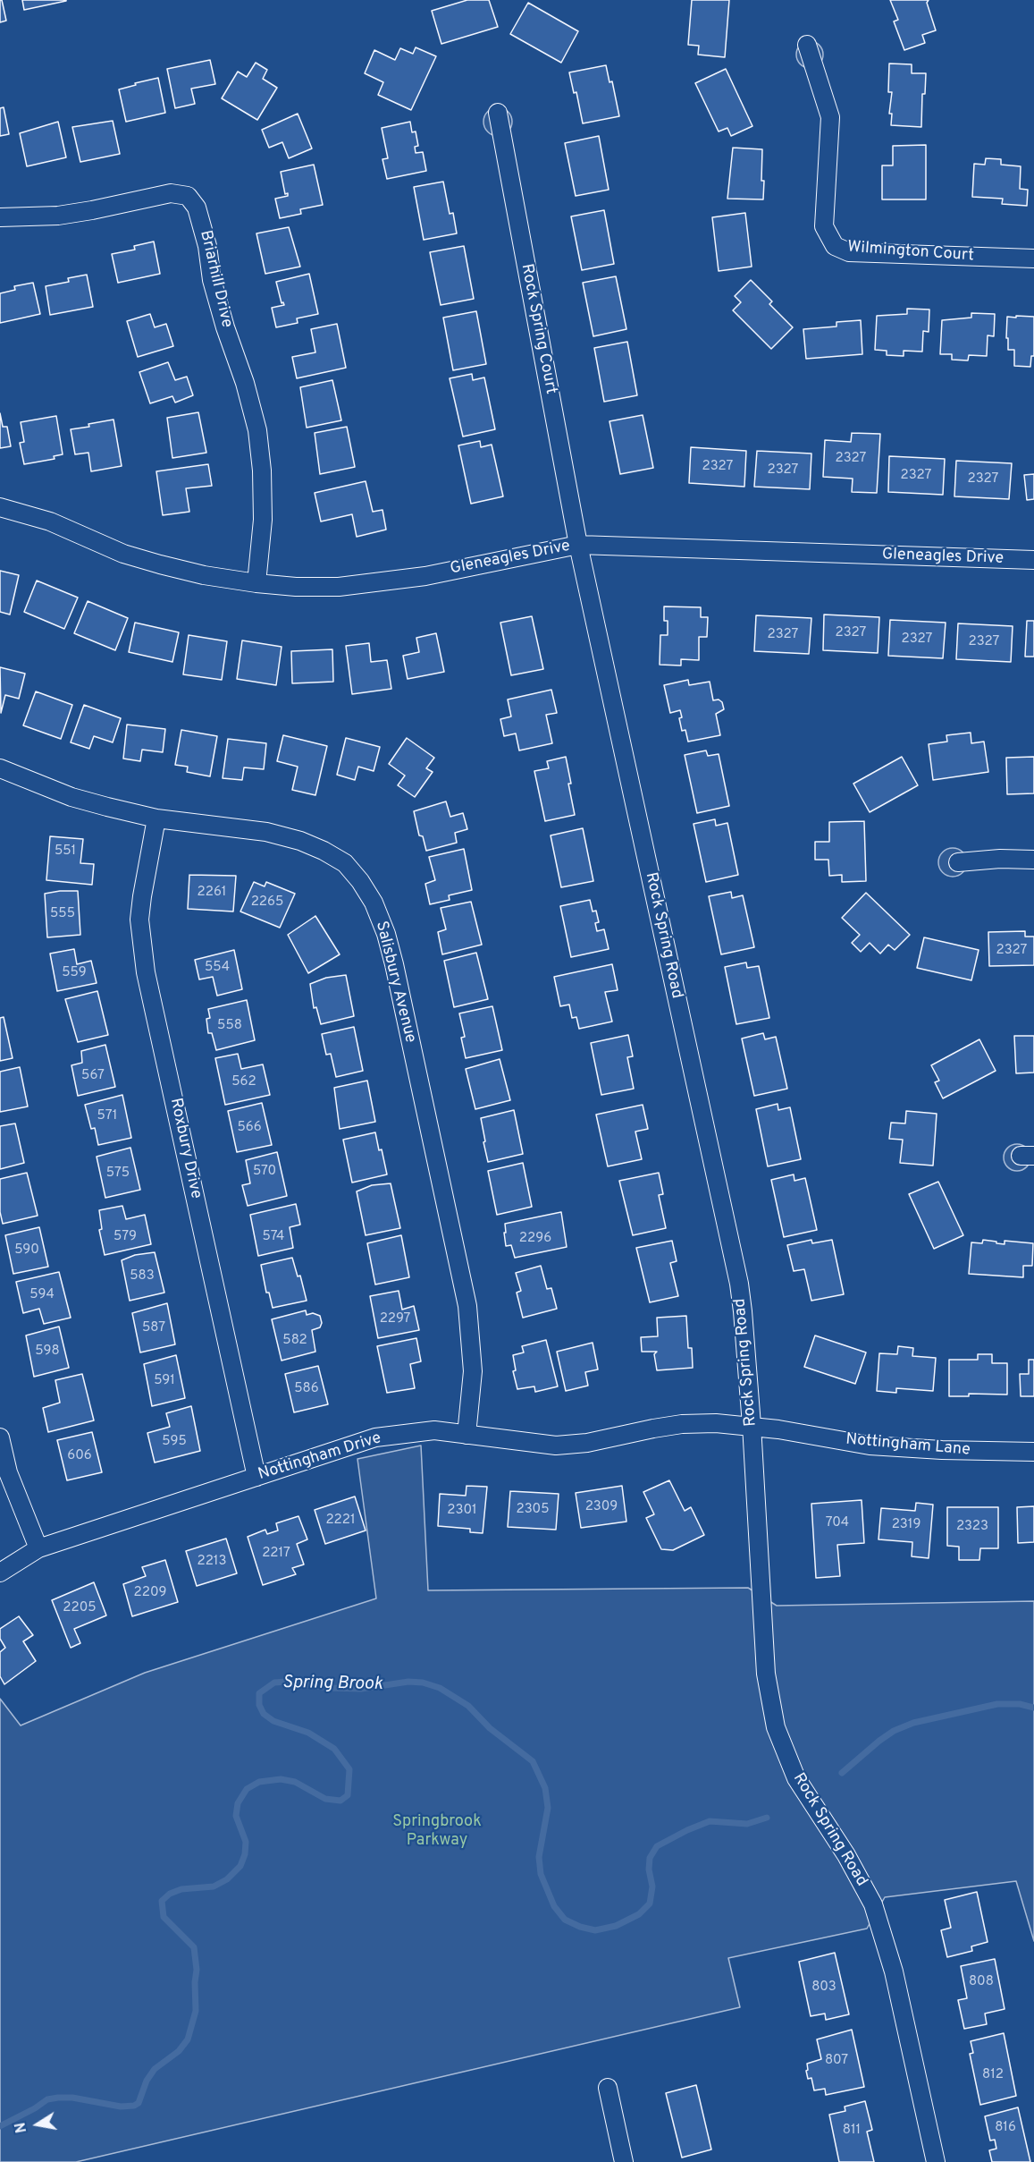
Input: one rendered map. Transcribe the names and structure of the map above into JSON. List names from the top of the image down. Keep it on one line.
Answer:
{"streets":{"street":["Wilmington Court","Briarhill Drive","Rock Spring Court","Gleneagles Drive","Rock Spring Road","Salisbury Avenue","Roxbury Drive","Nottingham Lane","Nottingham Drive"]},"crossings":[["Briarhill Drive","Gleneagles Drive"],["Rock Spring Court","Gleneagles Drive"],["Rock Spring Court","Rock Spring Road"],["Gleneagles Drive","Rock Spring Road"],["Rock Spring Road","Nottingham Lane"],["Rock Spring Road","Nottingham Drive"],["Salisbury Avenue","Roxbury Drive"],["Salisbury Avenue","Nottingham Drive"],["Roxbury Drive","Nottingham Drive"],["Nottingham Lane","Nottingham Drive"]],"water":["Spring Brook"],"parks":["Springbrook Parkway"],"house_numbers":["2327","2327","2327","2327","2327","2327","2327","2327","2327","551","2261","2265","555","2327","554","559","558","567","562","571","566","570","575","579","574","2296","590","583","594","2297","587","582","598","591","586","595","606","2309","2305","2301","2221","704","2319","2323","2217","2213","2209","2205","808","803","807","812","816","811"],"north":"left"}
